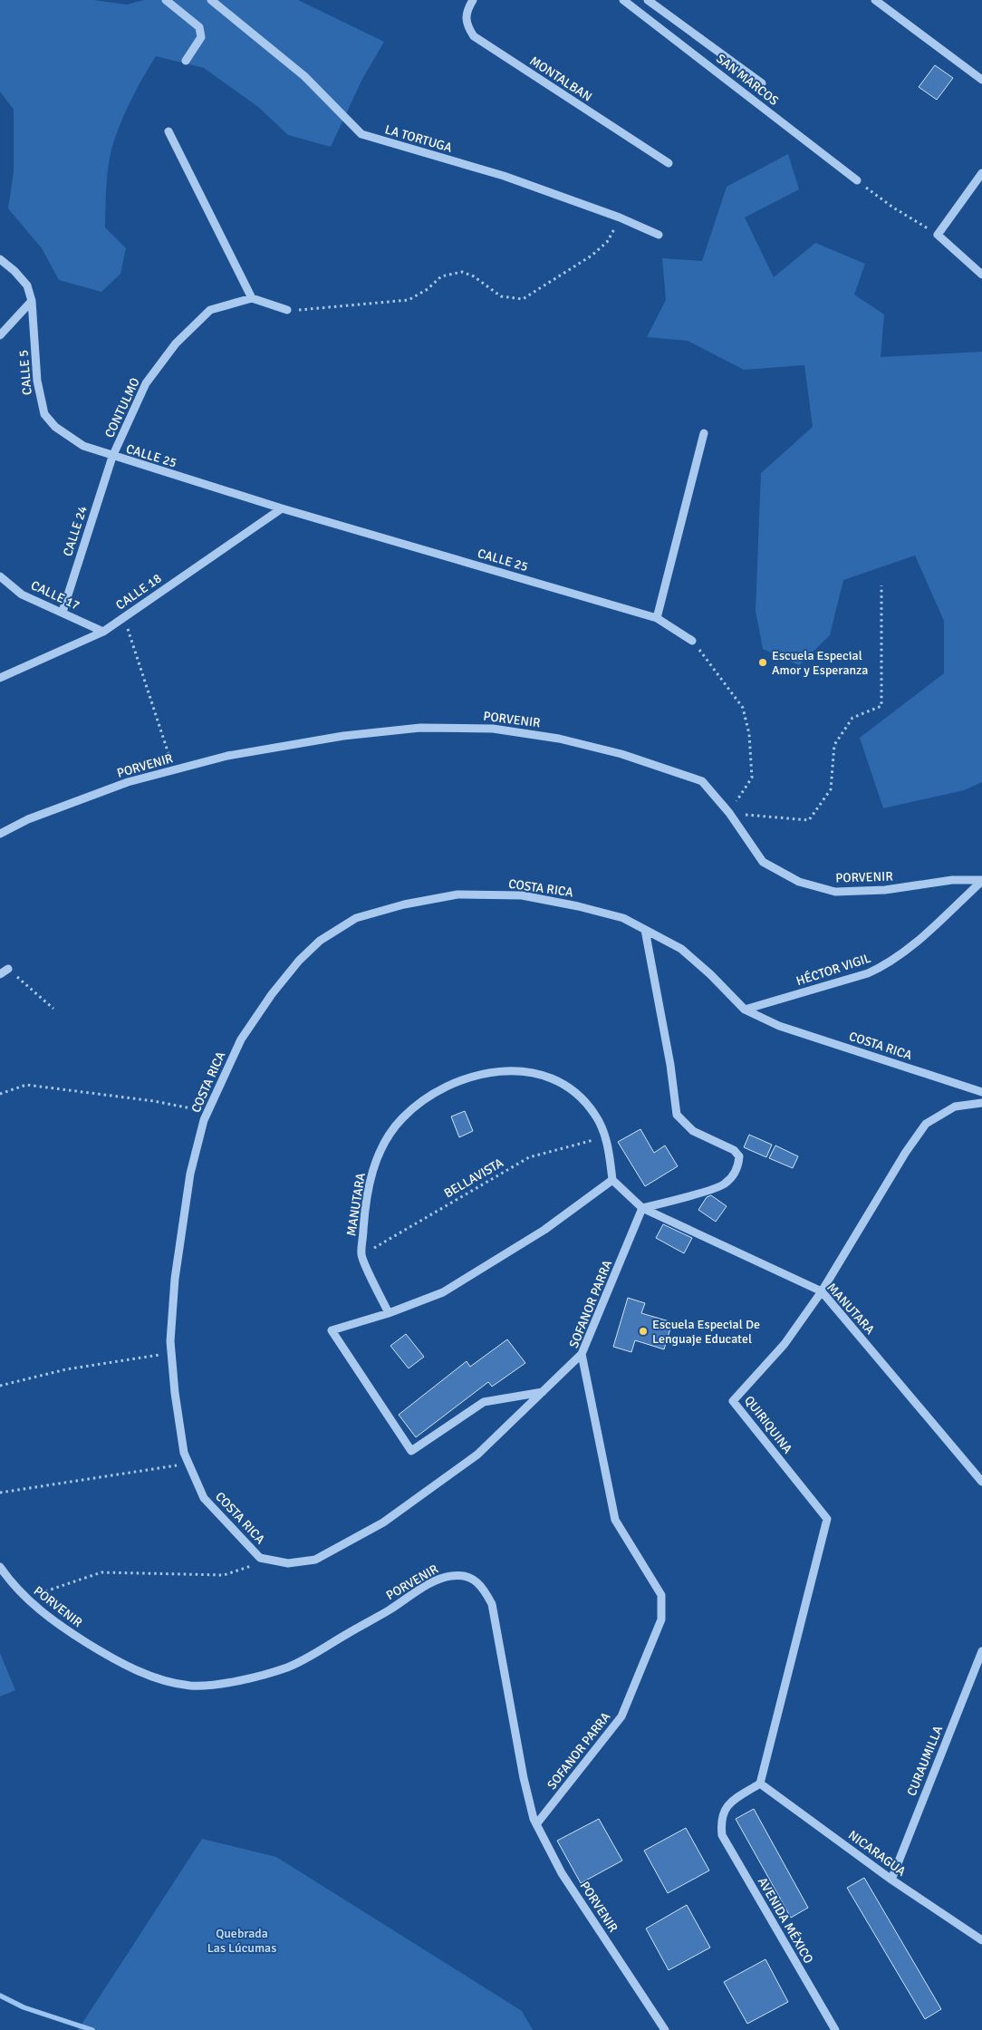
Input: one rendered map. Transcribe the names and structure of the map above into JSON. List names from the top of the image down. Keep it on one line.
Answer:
{"streets":{"street":["MONTALBAN","SAN MARCOS","LA TORTUGA","CALLE 5","CONTULMO","CALLE 25","CALLE 24","CALLE 18","CALLE 17","PORVENIR","COSTA RICA","HÉCTOR VIGIL","MANUTARA","SOFANOR PARRA","QUIRIQUINA","CURAUMILLA","NICARAGUA","AVENIDA MÉXICO"],"path":["BELLAVISTA"]},"crossings":[["CALLE 5","CONTULMO"],["CALLE 5","CALLE 25"],["CALLE 5","CALLE 24"],["CONTULMO","CALLE 25"],["CONTULMO","CALLE 24"],["CALLE 25","CALLE 24"],["CALLE 25","CALLE 18"],["CALLE 24","CALLE 17"],["CALLE 18","CALLE 17"],["PORVENIR","HÉCTOR VIGIL"],["PORVENIR","SOFANOR PARRA"],["COSTA RICA","HÉCTOR VIGIL"],["COSTA RICA","SOFANOR PARRA"],["BELLAVISTA","MANUTARA"],["MANUTARA","SOFANOR PARRA"],["MANUTARA","QUIRIQUINA"],["QUIRIQUINA","NICARAGUA"],["QUIRIQUINA","AVENIDA MÉXICO"],["CURAUMILLA","NICARAGUA"],["NICARAGUA","AVENIDA MÉXICO"]],"parks":["Quebrada Las Lúcumas"],"places":["Escuela Especial Amor y Esperanza","Escuela Especial De Lenguaje Educatel"]}
